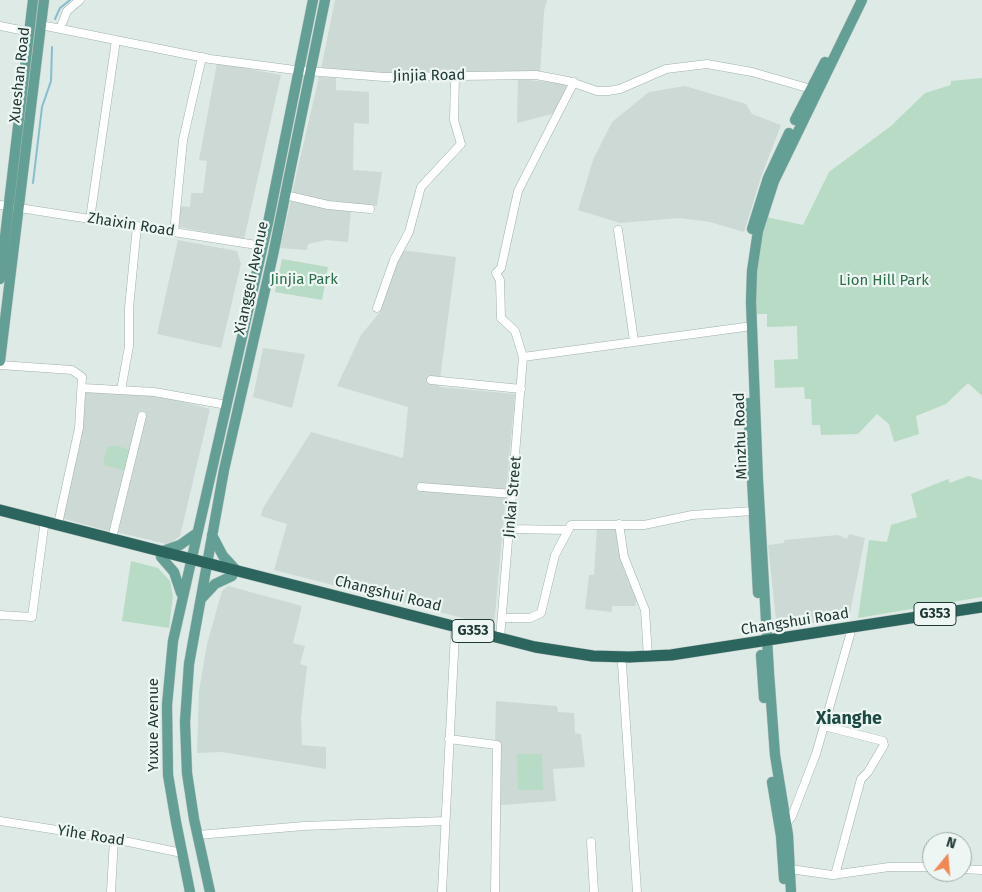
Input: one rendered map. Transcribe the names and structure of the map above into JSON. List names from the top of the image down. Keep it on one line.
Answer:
{"streets":{"highway":["Changshui Road","G353"],"main road":["Xueshan Road","Xianggeli Avenue","Minzhu Road","Yuxue Avenue"],"street":["Jinjia Road","Zhaixin Road","Jinkai Street","Yihe Road"]},"crossings":[["Xueshan Road","Jinjia Road"],["Xueshan Road","Zhaixin Road"],["Jinjia Road","Xianggeli Avenue"],["Jinjia Road","Minzhu Road"],["Zhaixin Road","Xianggeli Avenue"],["Xianggeli Avenue","Changshui Road"],["Xianggeli Avenue","Yuxue Avenue"],["Minzhu Road","Changshui Road"],["Jinkai Street","Changshui Road"],["Changshui Road","Yuxue Avenue"],["Yuxue Avenue","Yihe Road"]],"districts":["Xianghe"],"parks":["Jinjia Park","Lion Hill Park"],"north":"top"}
